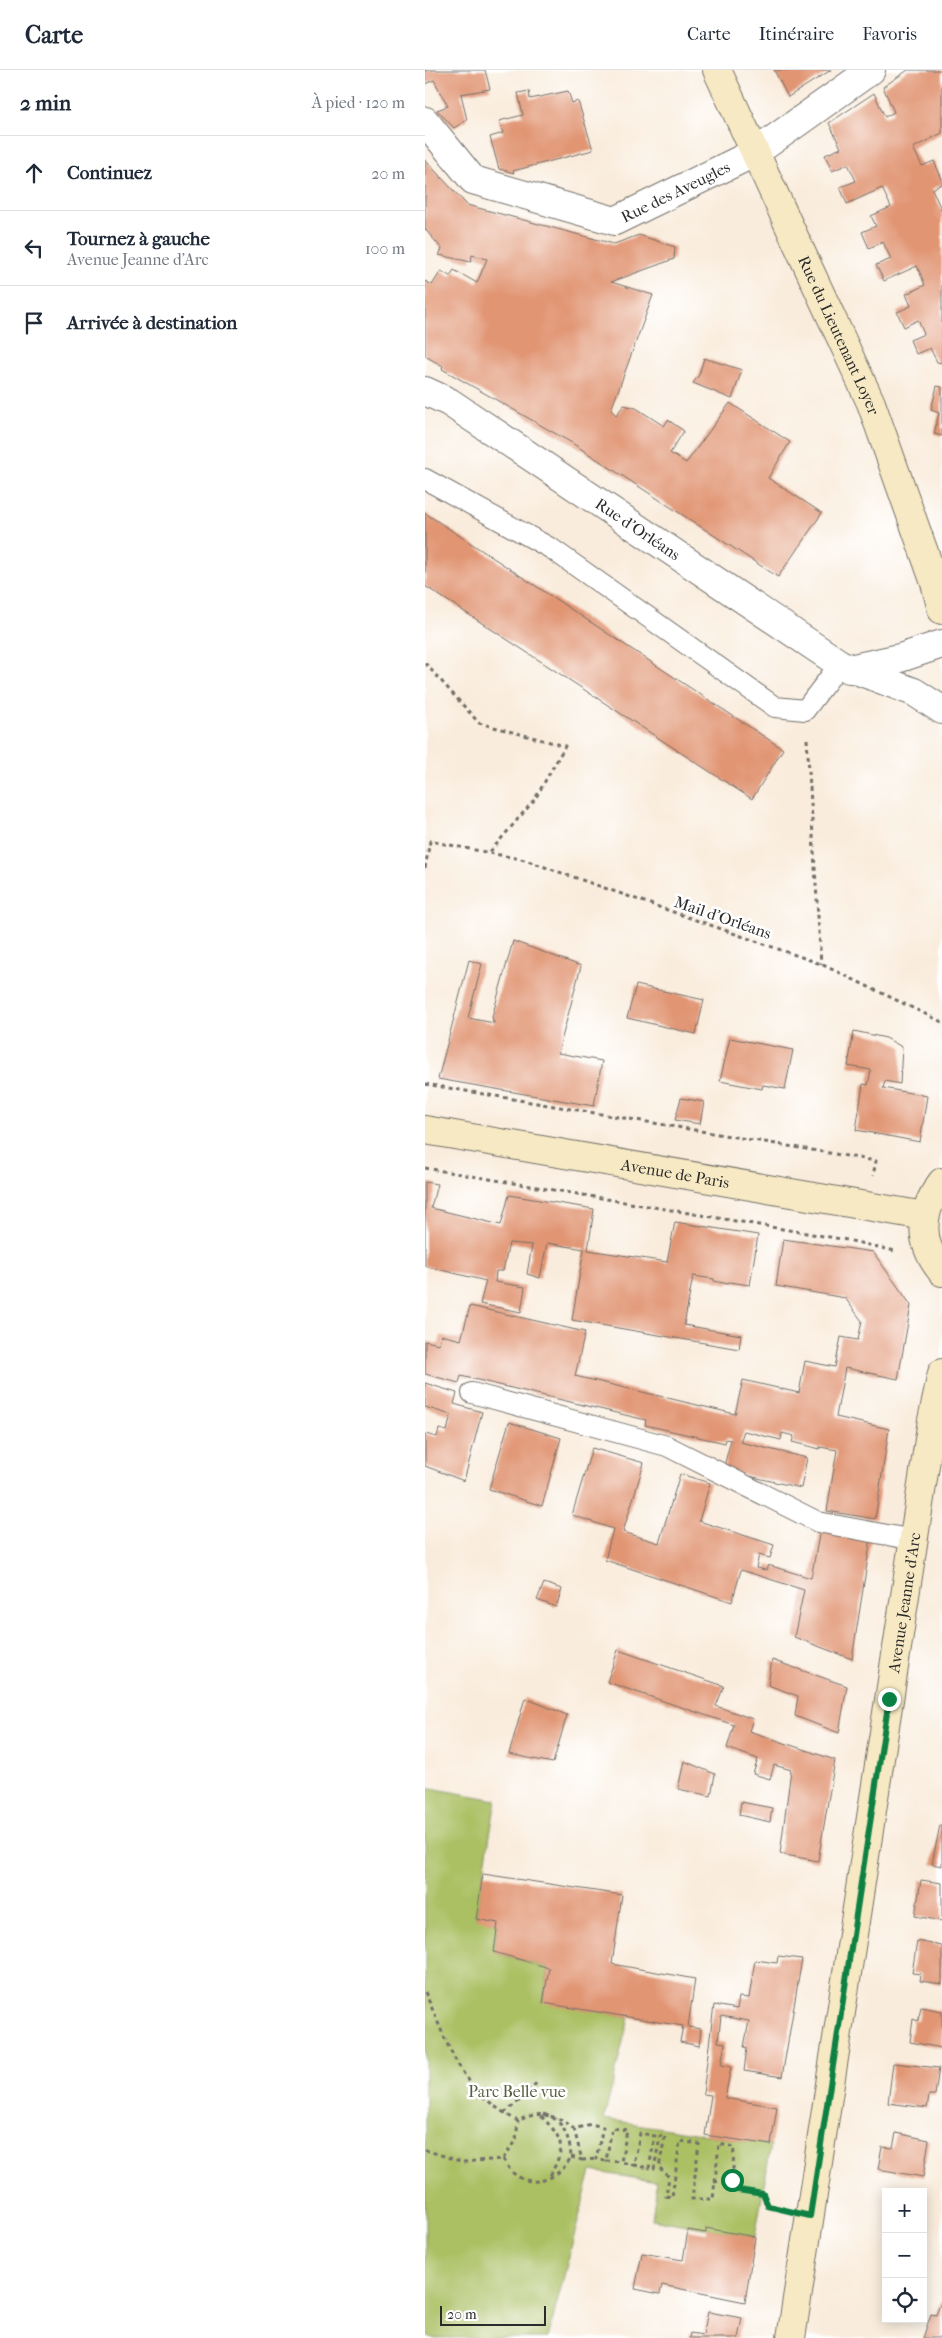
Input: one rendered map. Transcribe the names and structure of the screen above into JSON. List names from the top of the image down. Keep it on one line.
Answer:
{"streets":{"main road":["Rue du Lieutenant Loyer","Avenue de Paris","Avenue Jeanne d'Arc"],"street":["Rue des Aveugles","Rue d'Orléans"],"path":["Mail d'Orléans"]},"crossings":[["Rue des Aveugles","Rue du Lieutenant Loyer"]],"parks":["Parc Belle vue"],"scale_bar":"20 m","page":{"header":"Carte","nav":["Carte","Itinéraire","Favoris"],"heading":["2 min","À pied · 120 m"],"list":[["Continuez","20 m"],["Tournez à gauche","Avenue Jeanne d'Arc","100 m"],"Arrivée à destination"],"map_buttons":["+","−"],"scale":"20 m"}}
